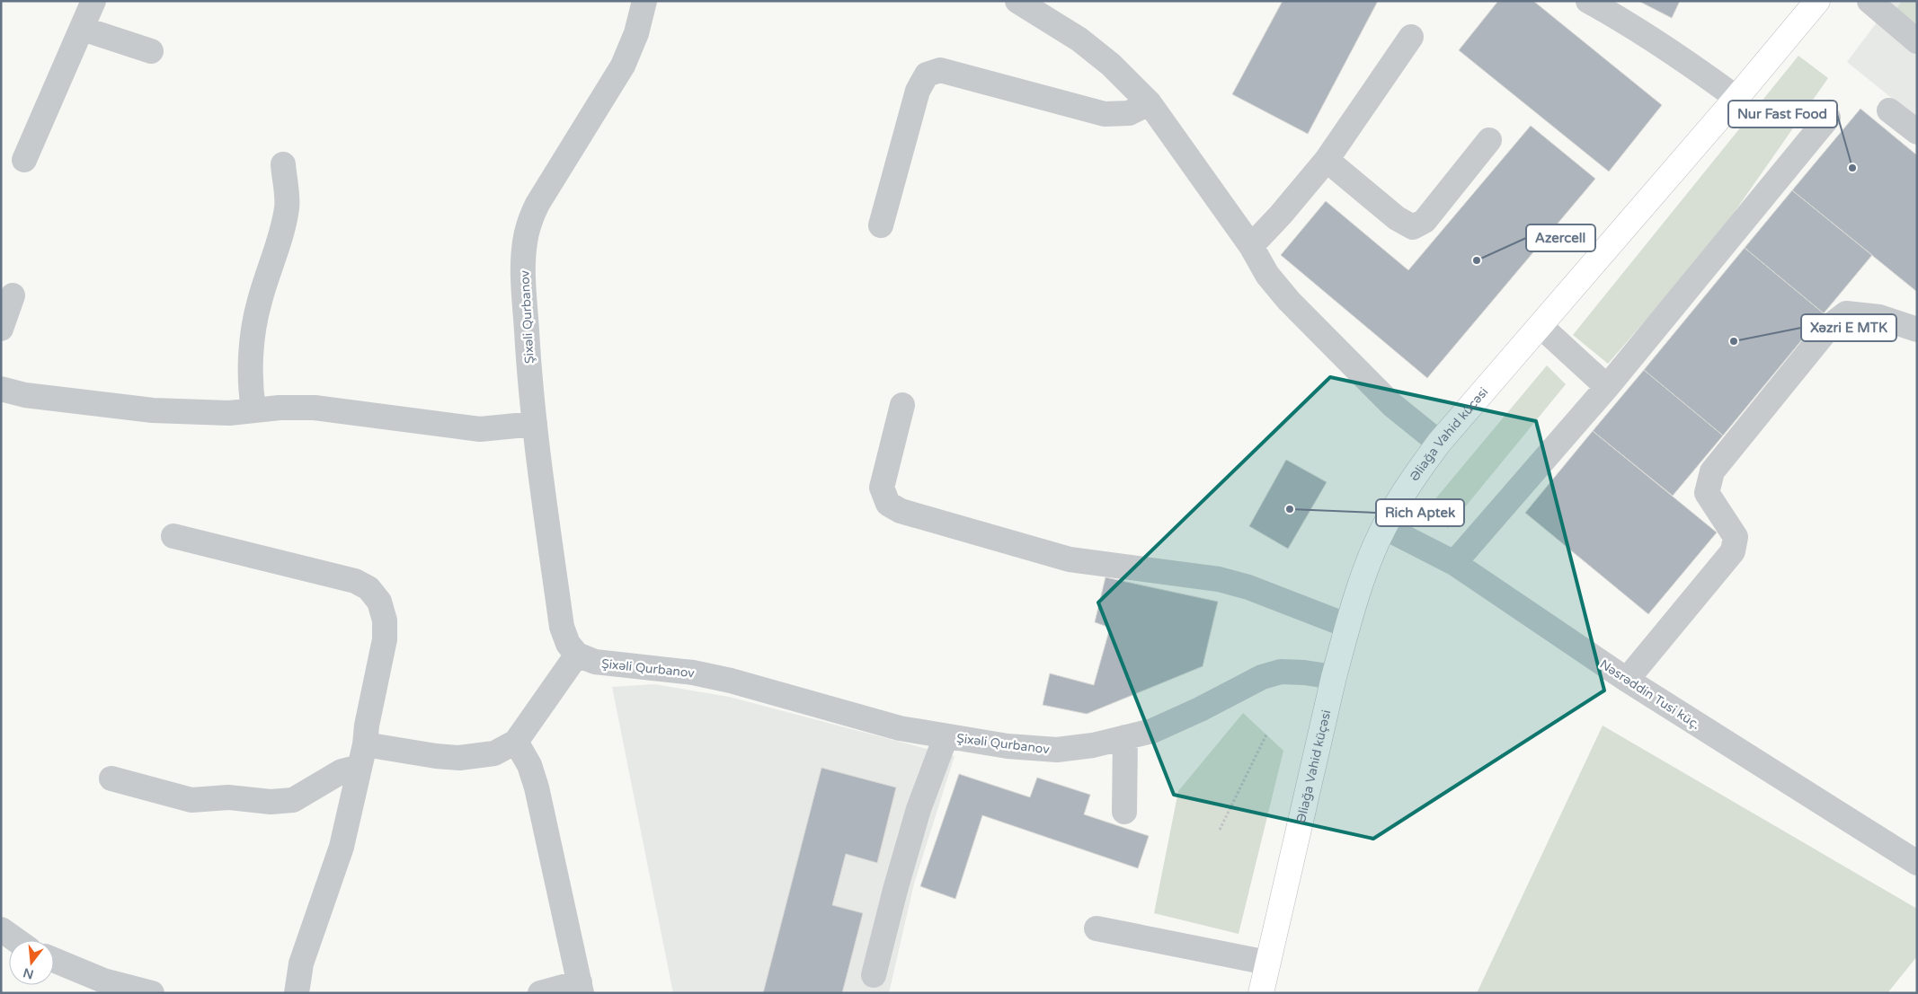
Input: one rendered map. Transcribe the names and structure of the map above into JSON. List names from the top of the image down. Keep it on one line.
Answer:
{"streets":{"main road":["Əliağa Vahid küçəsi"],"street":["Şixəli Qurbanov","Nəsrəddin Tusi küç."]},"crossings":[["Şixəli Qurbanov","Əliağa Vahid küçəsi"],["Əliağa Vahid küçəsi","Nəsrəddin Tusi küç."]],"places":["Nur Fast Food","Azercell","Xəzri E MTK","Rich Aptek"],"north":"bottom"}
